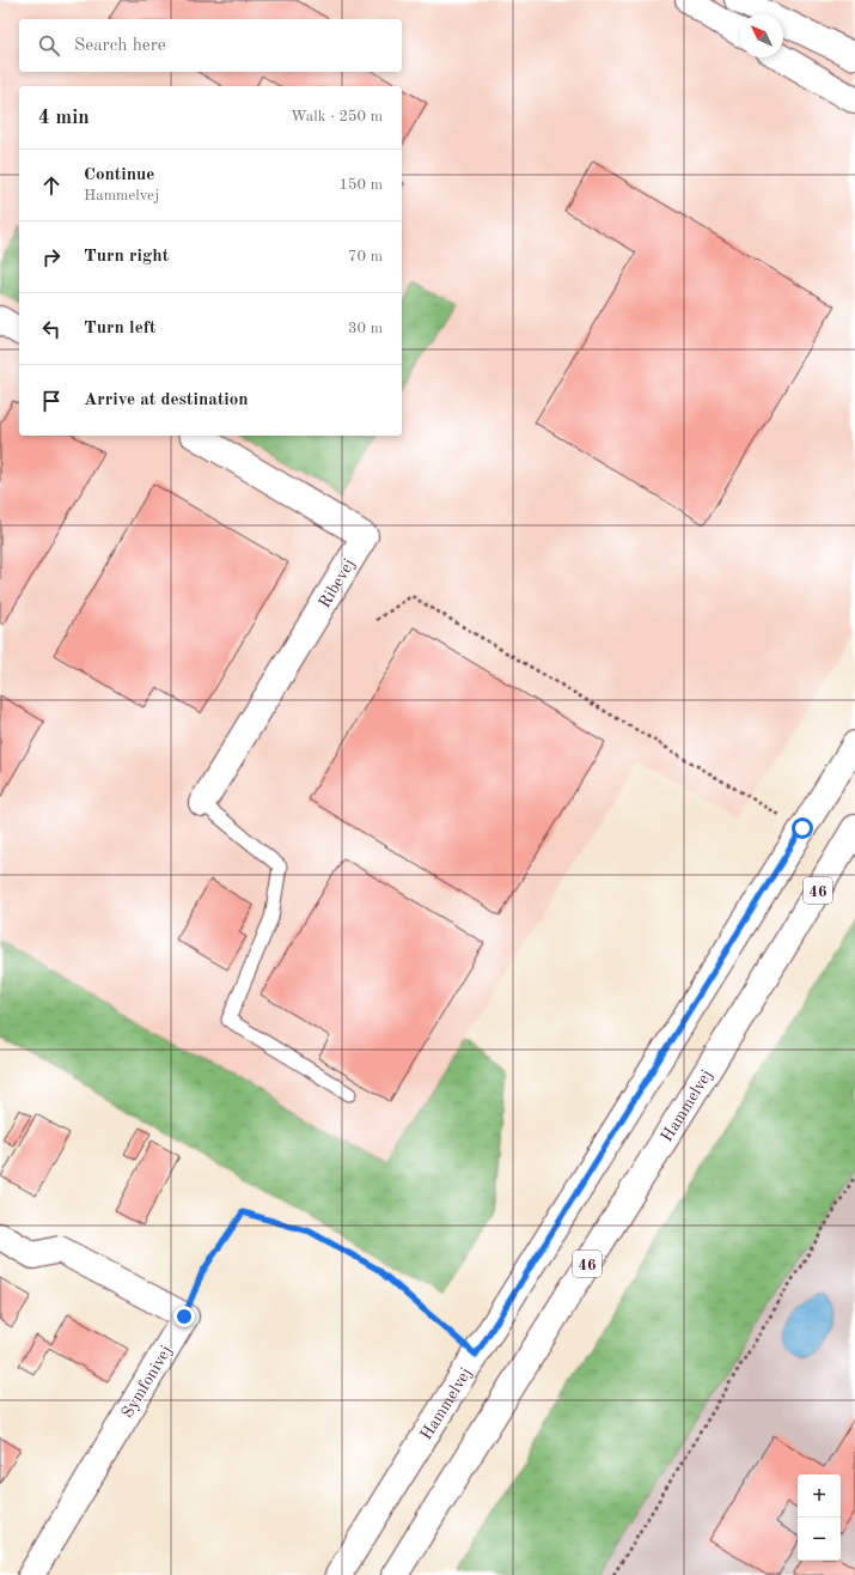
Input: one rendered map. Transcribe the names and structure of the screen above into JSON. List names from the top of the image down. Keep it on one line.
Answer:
{"streets":{"main road":["Ribevej","46","Hammelvej","Symfonivej"]},"north":"top left","page":{"search":"Search here","heading":["4 min","Walk · 250 m"],"list":[["Continue","Hammelvej","150 m"],["Turn right","70 m"],["Turn left","30 m"],"Arrive at destination"],"map_buttons":["+","−"]}}
